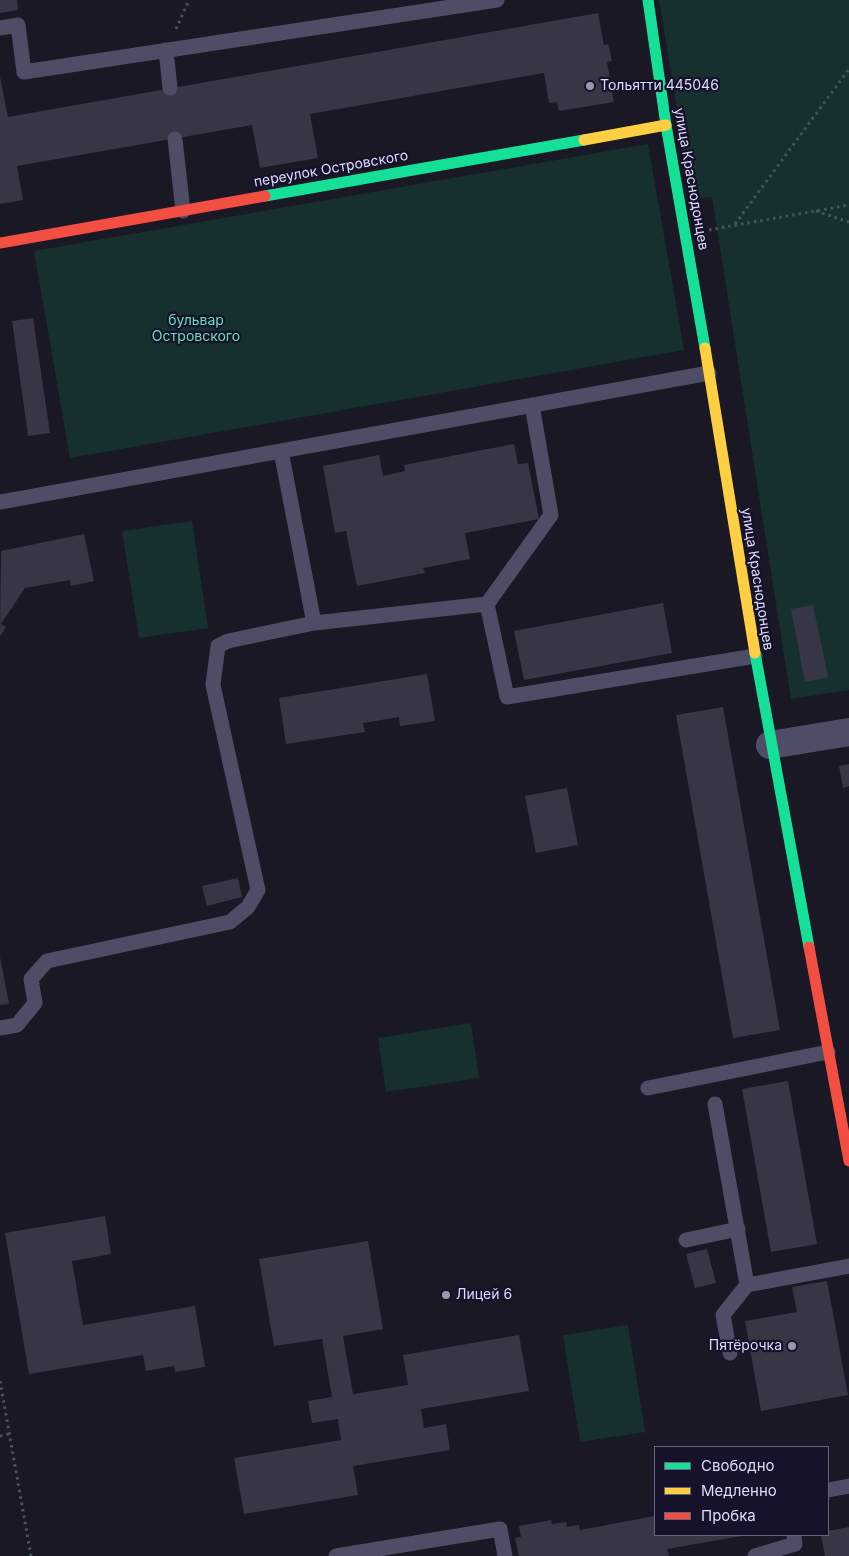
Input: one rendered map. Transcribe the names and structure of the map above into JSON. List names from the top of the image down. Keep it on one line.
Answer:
{"streets":{"street":["переулок Островского","улица Краснодонцев"]},"crossings":[["переулок Островского","улица Краснодонцев"]],"parks":["бульвар Островского"],"places":["Тольятти 445046","Лицей 6","Пятёрочка"],"legend":["Свободно","Медленно","Пробка"]}
